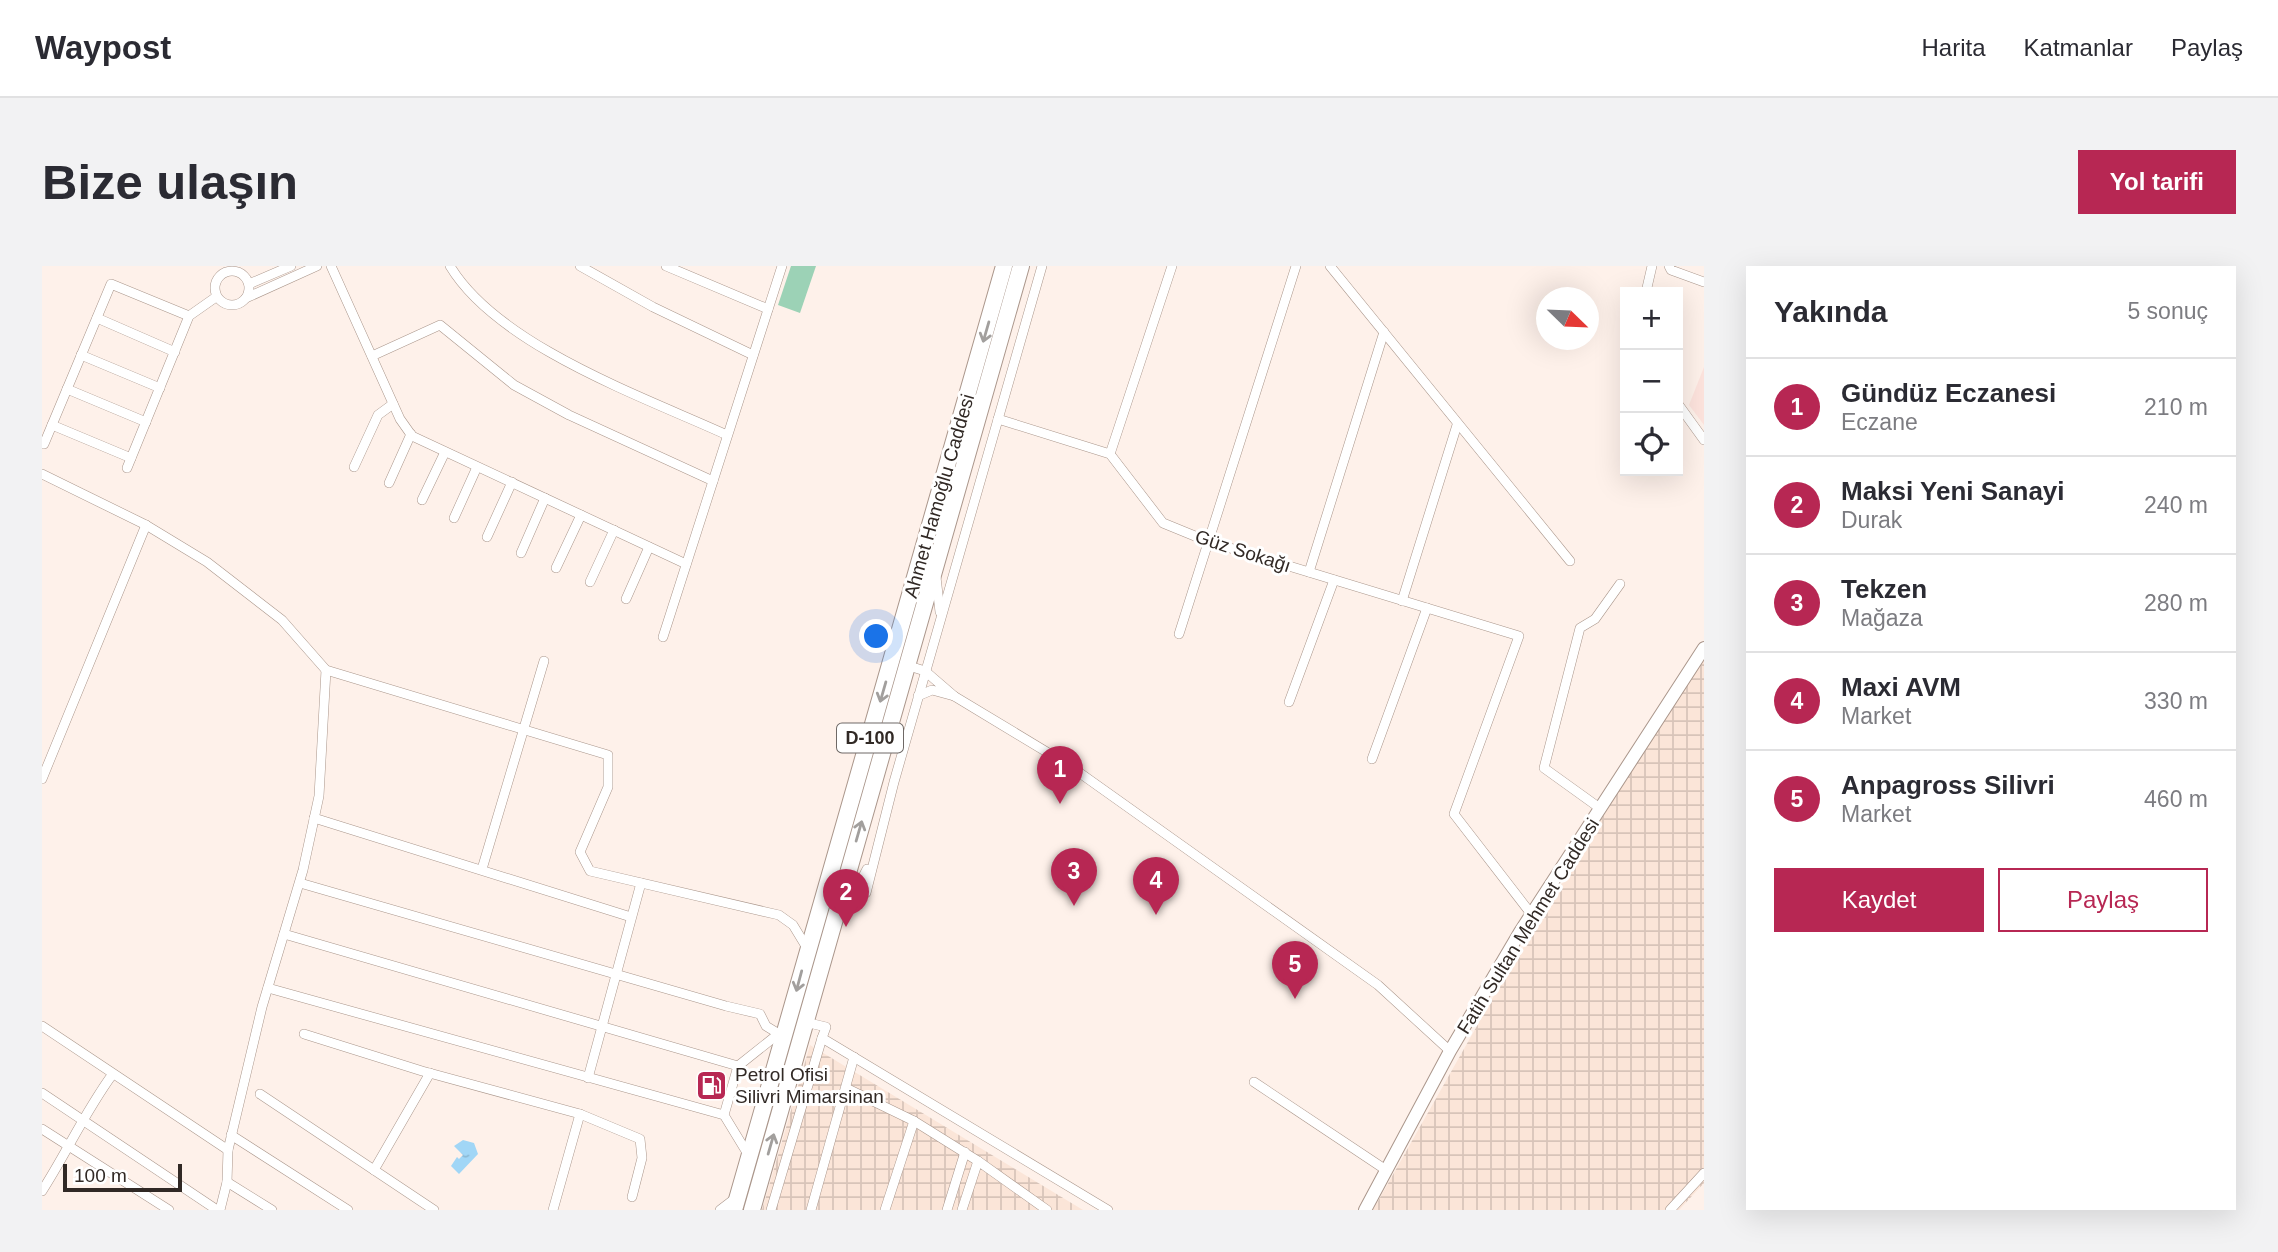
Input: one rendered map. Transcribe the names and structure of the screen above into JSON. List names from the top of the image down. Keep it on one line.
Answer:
{"streets":{"highway":["Ahmet Hamoğlu Caddesi","D-100"],"main road":["Fatih Sultan Mehmet Caddesi"],"street":["Güz Sokağı"]},"crossings":[["Güz Sokağı","Fatih Sultan Mehmet Caddesi"]],"places":{"fuel station":["Petrol Ofisi Silivri Mimarsinan"]},"scale_bar":"100 m","north":"bottom right","page":{"header":"Waypost","nav":["Harita","Katmanlar","Paylaş"],"buttons":["Yol tarifi",["Kaydet","Paylaş"]],"title":"Bize ulaşın","heading":["Yakında","5 sonuç"],"map_buttons":["+","−"],"list":[{"mark":"1","name":"Gündüz Eczanesi","note":"Eczane","value":"210 m"},{"mark":"2","name":"Maksi Yeni Sanayi","note":"Durak","value":"240 m"},{"mark":"3","name":"Tekzen","note":"Mağaza","value":"280 m"},{"mark":"4","name":"Maxi AVM","note":"Market","value":"330 m"},{"mark":"5","name":"Anpagross Silivri","note":"Market","value":"460 m"}],"pins":["1","3","4","2","5"],"scale":"100 m"}}
